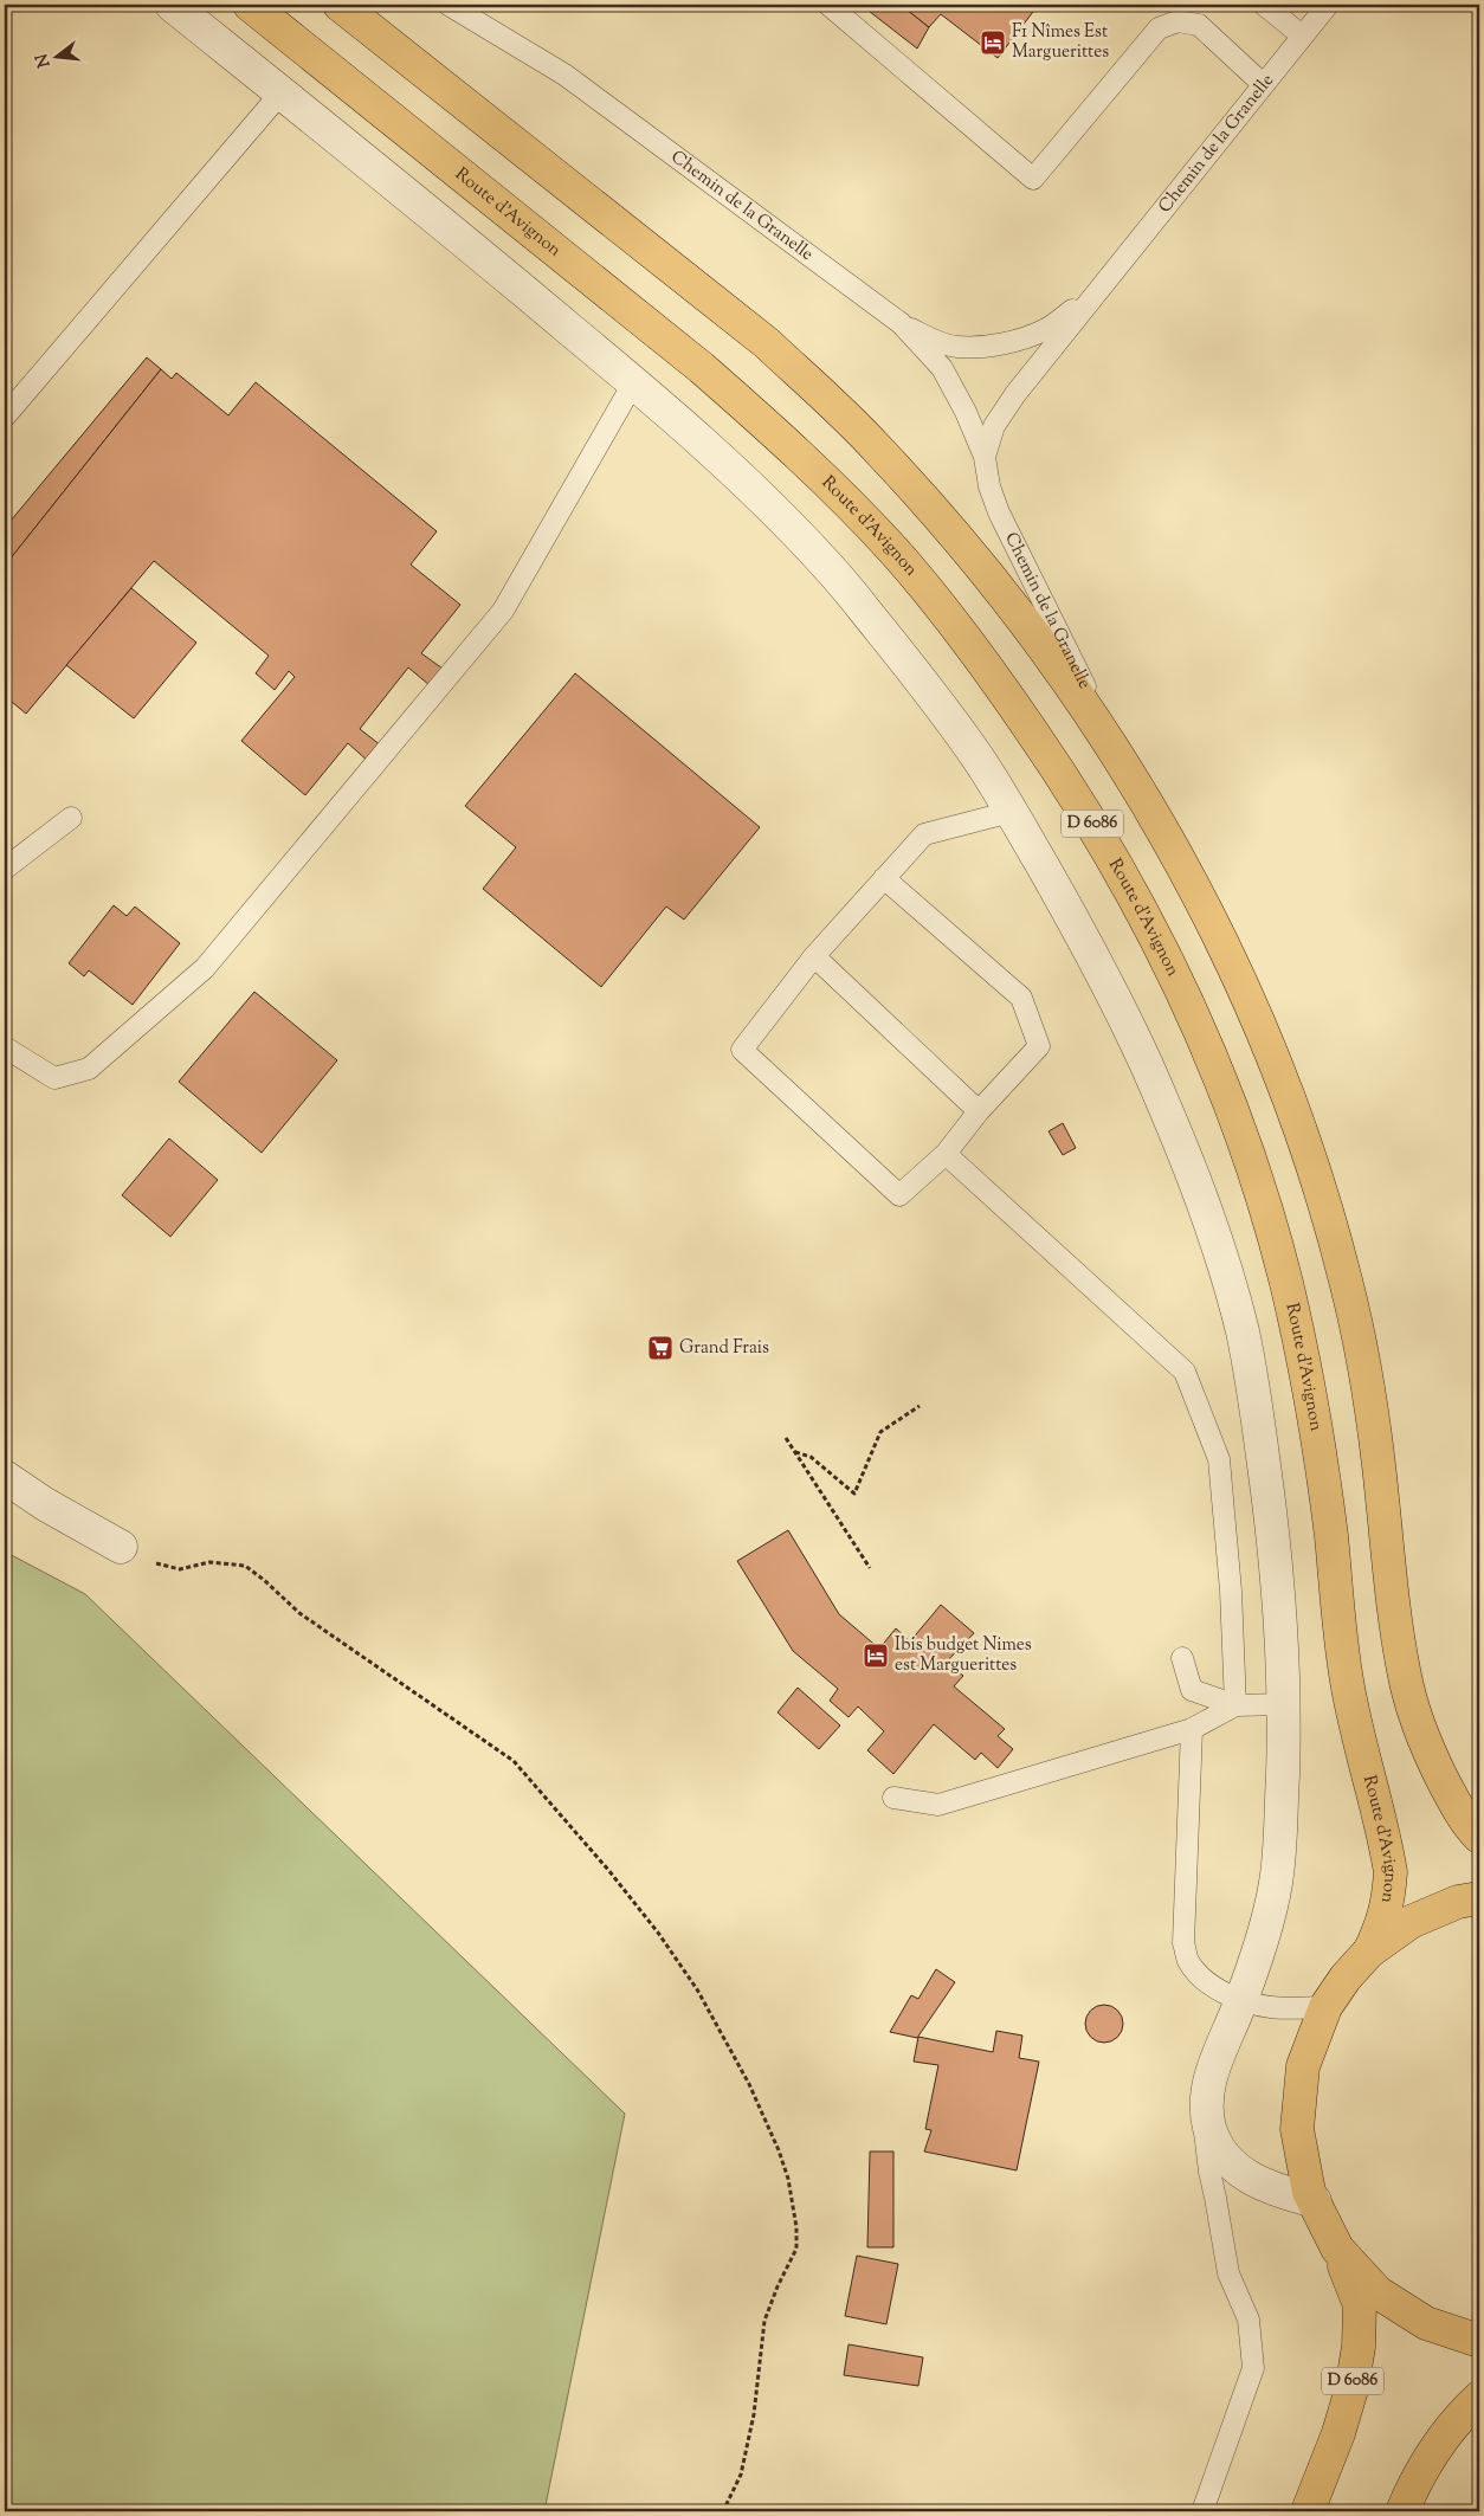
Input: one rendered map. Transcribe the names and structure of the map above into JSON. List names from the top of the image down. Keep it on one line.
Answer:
{"streets":{"main road":["Route d'Avignon","D 6086"],"lane":["Chemin de la Granelle"]},"crossings":[["Chemin de la Granelle","D 6086"]],"places":{"hotel":["F1 Nîmes Est Marguerittes","Ibis budget Nimes est Marguerittes"],"supermarket":["Grand Frais"]},"north":"left"}
